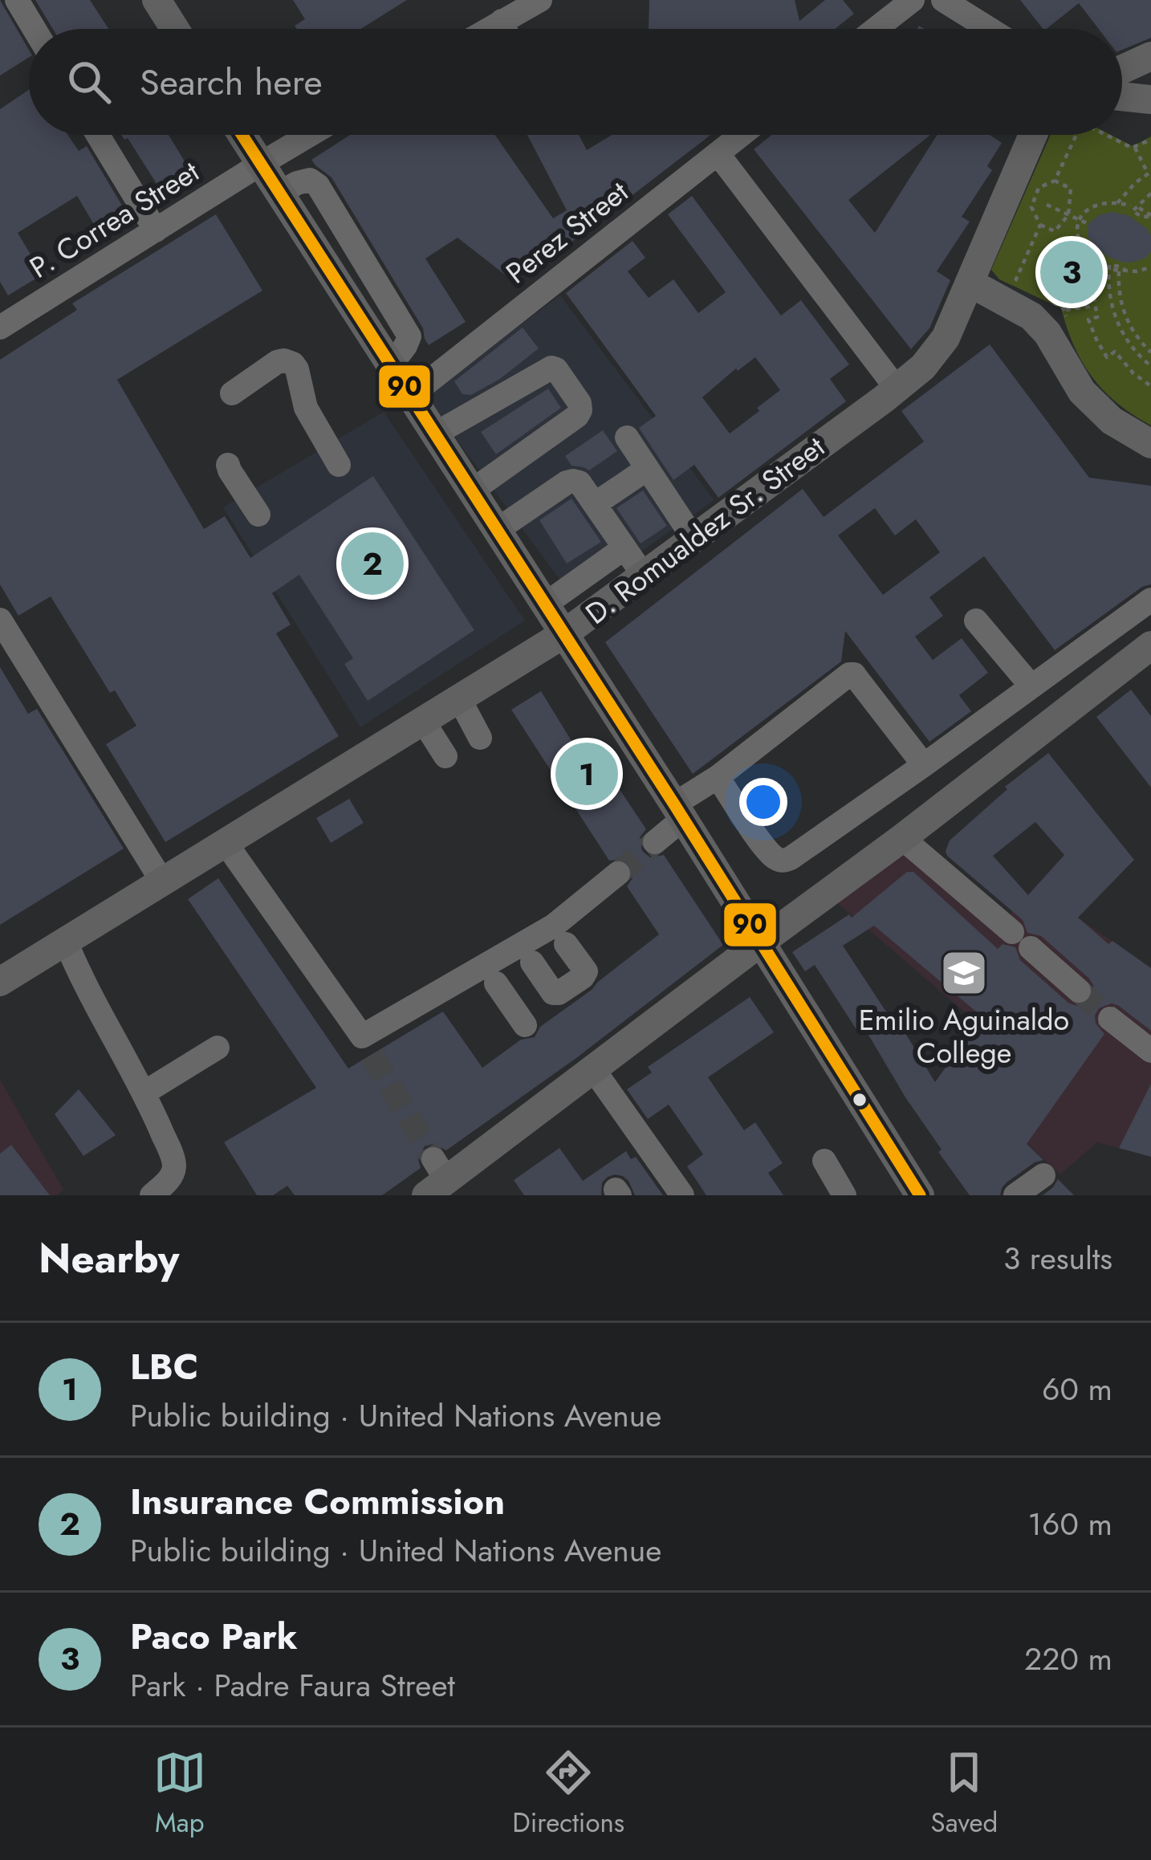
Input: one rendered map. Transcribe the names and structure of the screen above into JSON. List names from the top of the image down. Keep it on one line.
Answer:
{"streets":{"main road":["D. Romualdez Sr. Street"],"street":["P. Correa Street","Perez Street"]},"places":{"school or university":["Emilio Aguinaldo College"]},"lines":["transit line 90"],"page":{"search":"Search here","pins":["3","2","1"],"heading":["Nearby","3 results"],"list":[{"mark":"1","name":"LBC","note":"Public building · United Nations Avenue","value":"60 m"},{"mark":"2","name":"Insurance Commission","note":"Public building · United Nations Avenue","value":"160 m"},{"mark":"3","name":"Paco Park","note":"Park · Padre Faura Street","value":"220 m"}],"nav":["Map","Directions","Saved"]}}
